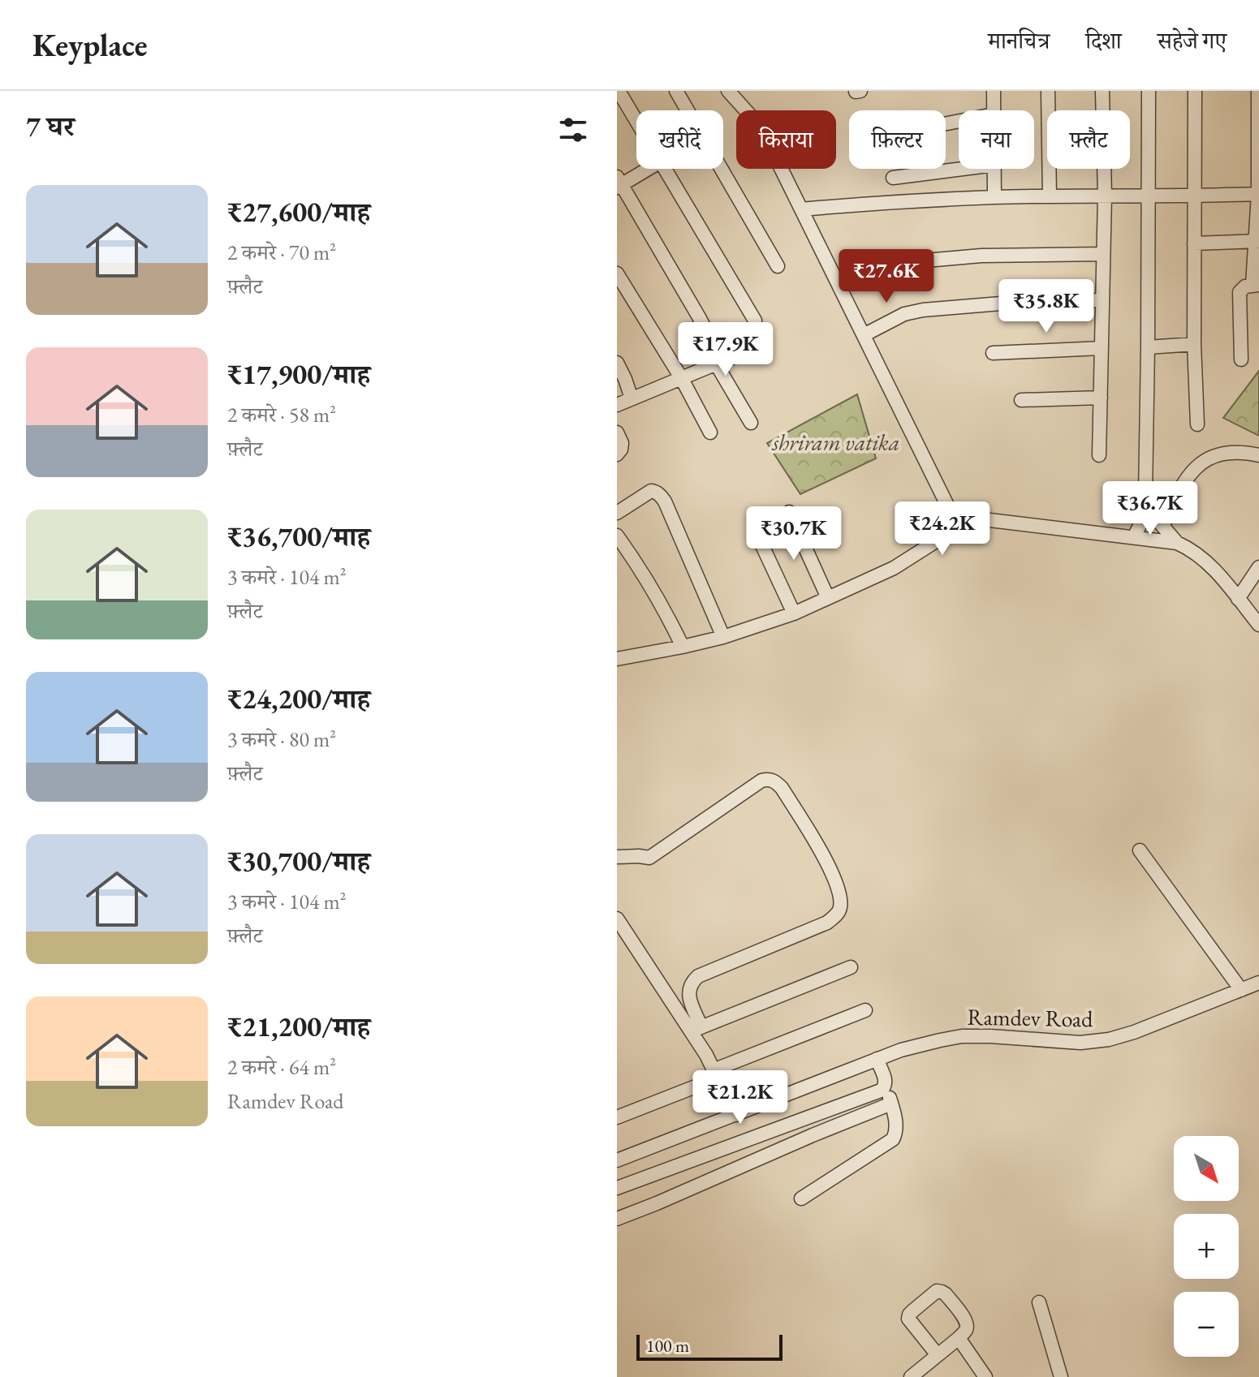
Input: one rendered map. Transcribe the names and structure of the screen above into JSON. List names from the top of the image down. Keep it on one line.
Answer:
{"streets":{"street":["Ramdev Road"]},"parks":["shriram vatika"],"scale_bar":"100 m","north":"bottom right","page":{"header":"Keyplace","nav":["मानचित्र","दिशा","सहेजे गए"],"heading":"7 घर","chip":["खरीदें","किराया","फ़िल्टर","नया","फ़्लैट"],"list":[{"name":"₹27,600/माह","note":"2 कमरे · 70 m² · फ़्लैट"},{"name":"₹17,900/माह","note":"2 कमरे · 58 m² · फ़्लैट"},{"name":"₹36,700/माह","note":"3 कमरे · 104 m² · फ़्लैट"},{"name":"₹24,200/माह","note":"3 कमरे · 80 m² · फ़्लैट"},{"name":"₹30,700/माह","note":"3 कमरे · 104 m² · फ़्लैट"},{"name":"₹21,200/माह","note":"2 कमरे · 64 m² · Ramdev Road"}],"price":["₹27.6K","₹35.8K","₹17.9K","₹36.7K","₹24.2K","₹30.7K","₹21.2K"],"map_buttons":["+","−"],"scale":"100 m"}}
